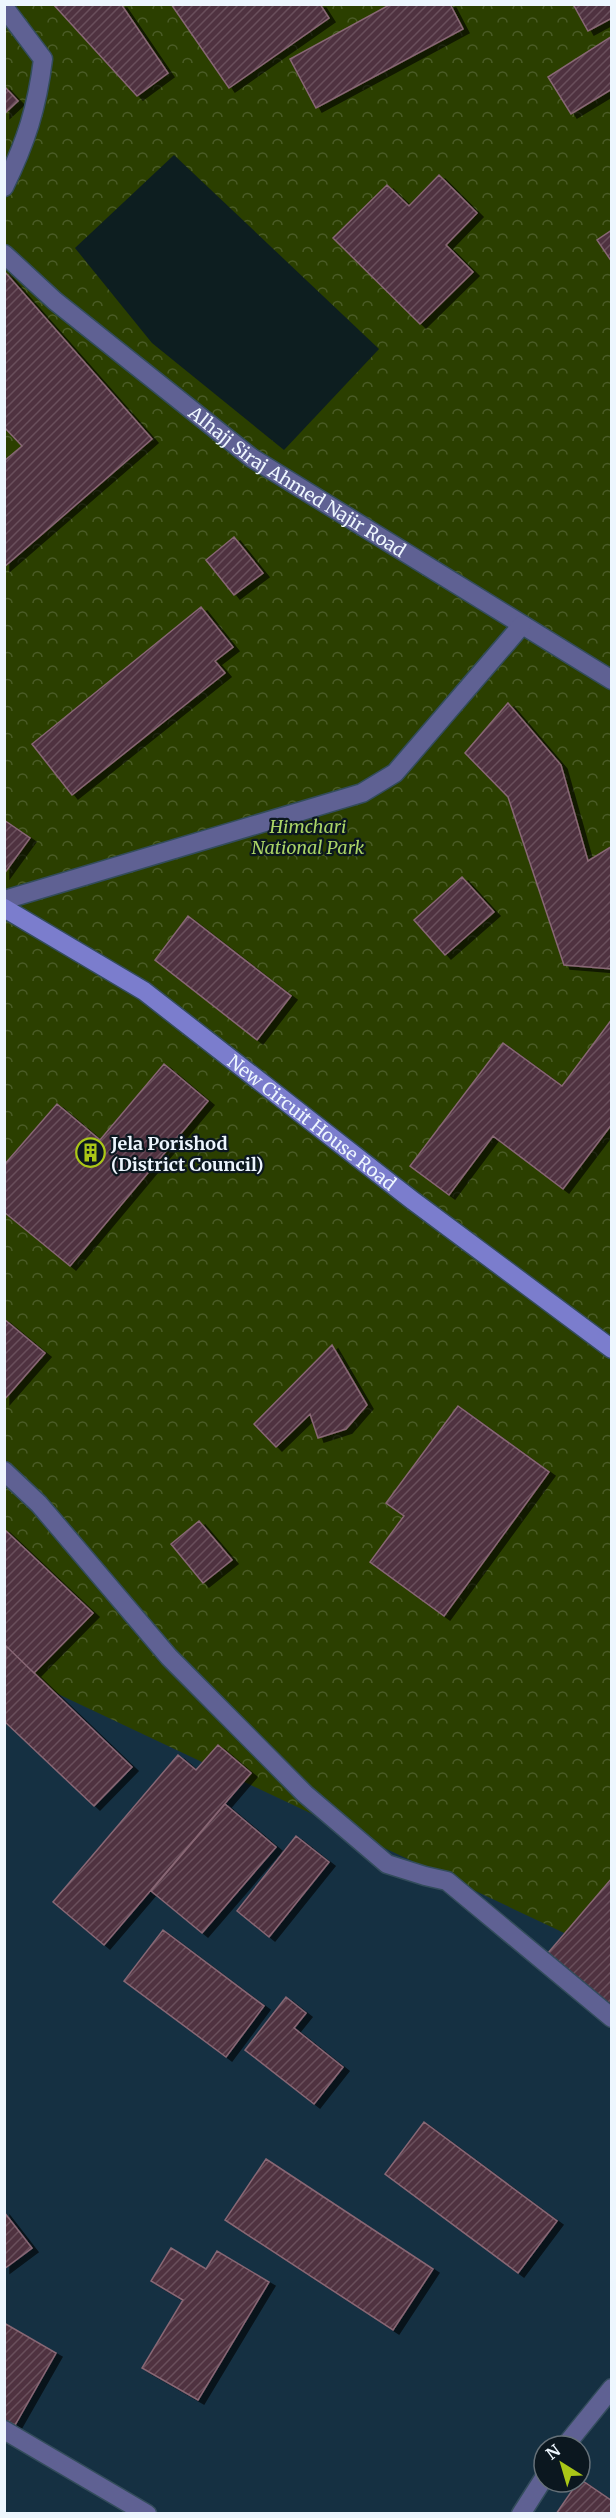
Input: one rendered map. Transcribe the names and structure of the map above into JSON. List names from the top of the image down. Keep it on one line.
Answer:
{"streets":{"street":["Alhajj Siraj Ahmed Najir Road","New Circuit House Road"]},"parks":["Himchari National Park"],"places":{"building":["Jela Porishod (District Council)"]},"north":"top left"}
